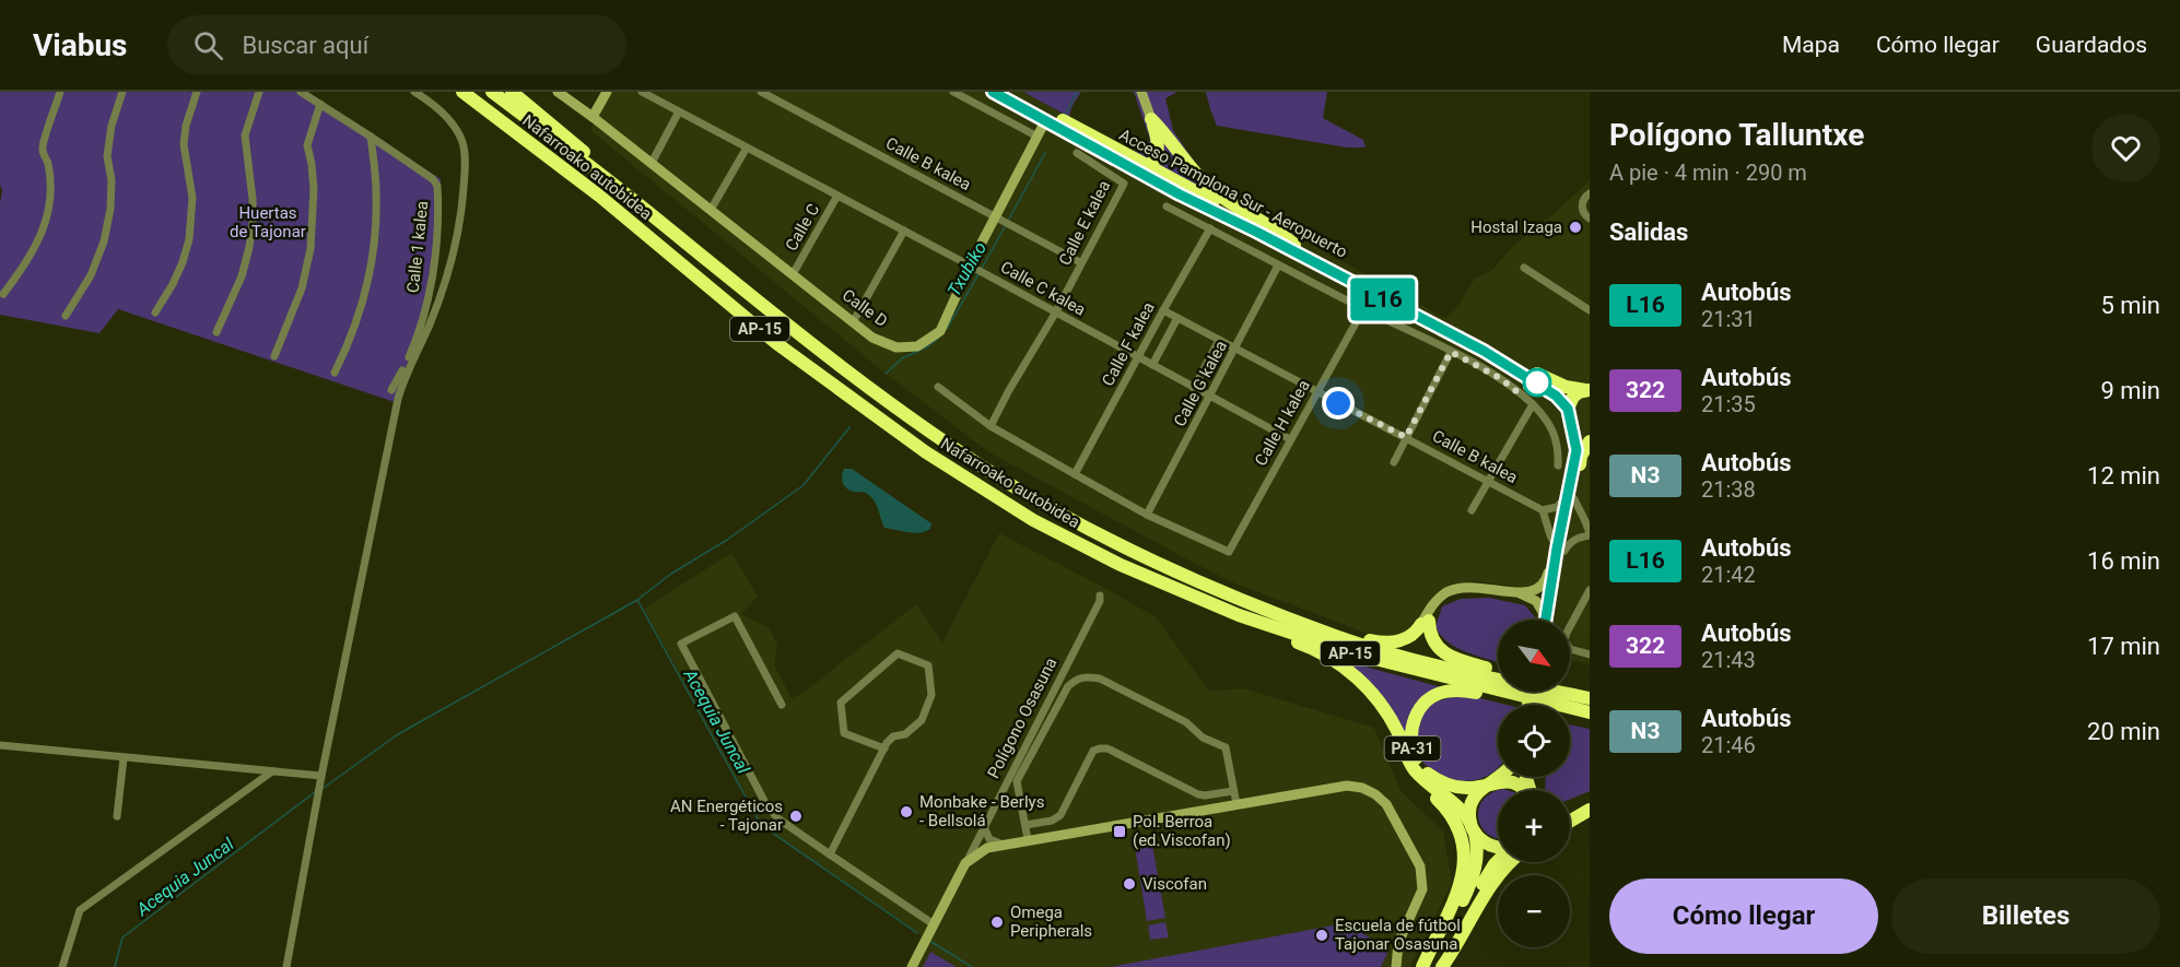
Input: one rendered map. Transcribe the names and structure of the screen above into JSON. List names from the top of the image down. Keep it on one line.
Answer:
{"streets":{"highway":["Nafarroako autobidea","Acceso Pamplona Sur - Aeropuerto","AP-15","PA-31"],"street":["Calle B kalea","Calle E kalea","Calle C","Calle 1 kalea","Calle C kalea","Calle D","Calle F kalea","Calle G kalea","Calle H kalea","Polígono Osasuna"]},"crossings":[["Calle B kalea","Calle E kalea"],["Calle B kalea","Calle D"],["Calle B kalea","Calle F kalea"],["Calle B kalea","Calle G kalea"],["Calle B kalea","Calle H kalea"],["Nafarroako autobidea","AP-15"],["Nafarroako autobidea","PA-31"],["Acceso Pamplona Sur - Aeropuerto","Calle D"],["Calle E kalea","Calle C kalea"],["Calle C","Calle C kalea"],["Calle C","Calle D"],["Calle C kalea","Calle D"],["Calle C kalea","Calle F kalea"],["Calle C kalea","Calle G kalea"],["Calle C kalea","Calle H kalea"],["Calle G kalea","Calle H kalea"]],"water":["Txubiko","Acequia Juncal"],"parks":["Huertas de Tajonar"],"places":{"other":["Hostal Izaga","Monbake - Berlys - Bellsolá","AN Energéticos - Tajonar","Viscofan","Omega Peripherals","Escuela de fútbol Tajonar Osasuna"],"transit":["Pol. Berroa (ed.Viscofan)"]},"lines":["bus line L16"],"north":"bottom right","page":{"header":"Viabus","search":"Buscar aquí","nav":["Mapa","Cómo llegar","Guardados"],"on_map":"L16","heading":[["Polígono Talluntxe","A pie · 4 min · 290 m"],"Salidas"],"list":[{"mark":"L16","name":"Autobús","note":"21:31","value":"5 min"},{"mark":"322","name":"Autobús","note":"21:35","value":"9 min"},{"mark":"N3","name":"Autobús","note":"21:38","value":"12 min"},{"mark":"L16","name":"Autobús","note":"21:42","value":"16 min"},{"mark":"322","name":"Autobús","note":"21:43","value":"17 min"},{"mark":"N3","name":"Autobús","note":"21:46","value":"20 min"}],"map_buttons":["+","−"],"buttons":["Cómo llegar","Billetes"]}}
